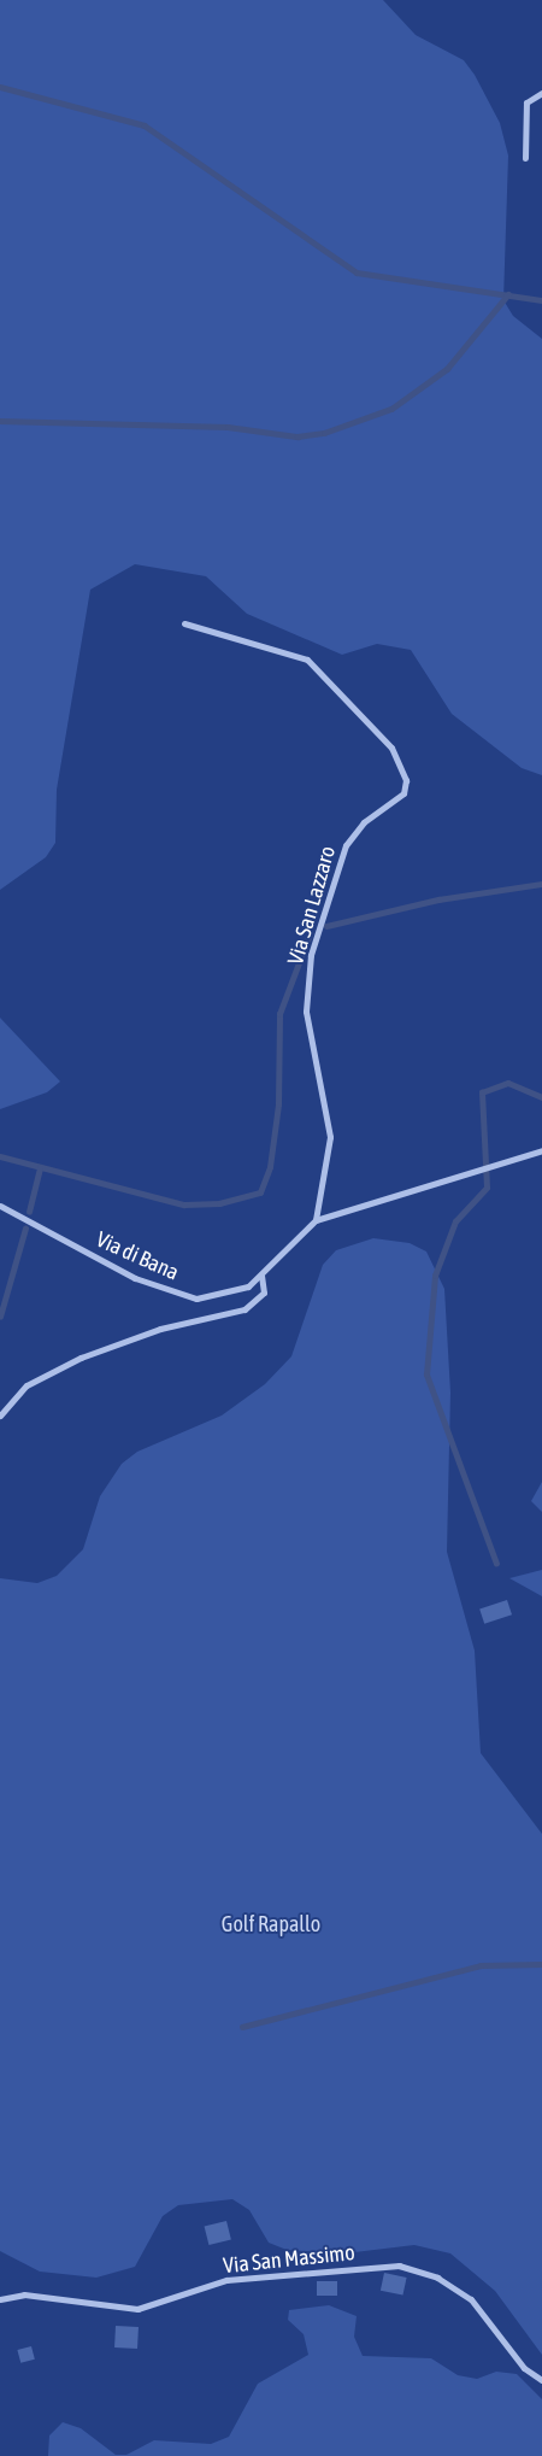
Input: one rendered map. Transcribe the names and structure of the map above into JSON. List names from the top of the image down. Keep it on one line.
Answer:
{"streets":{"street":["Via San Lazzaro","Via di Bana","Via San Massimo"]},"crossings":[["Via San Lazzaro","Via di Bana"]],"parks":["Golf Rapallo"]}
